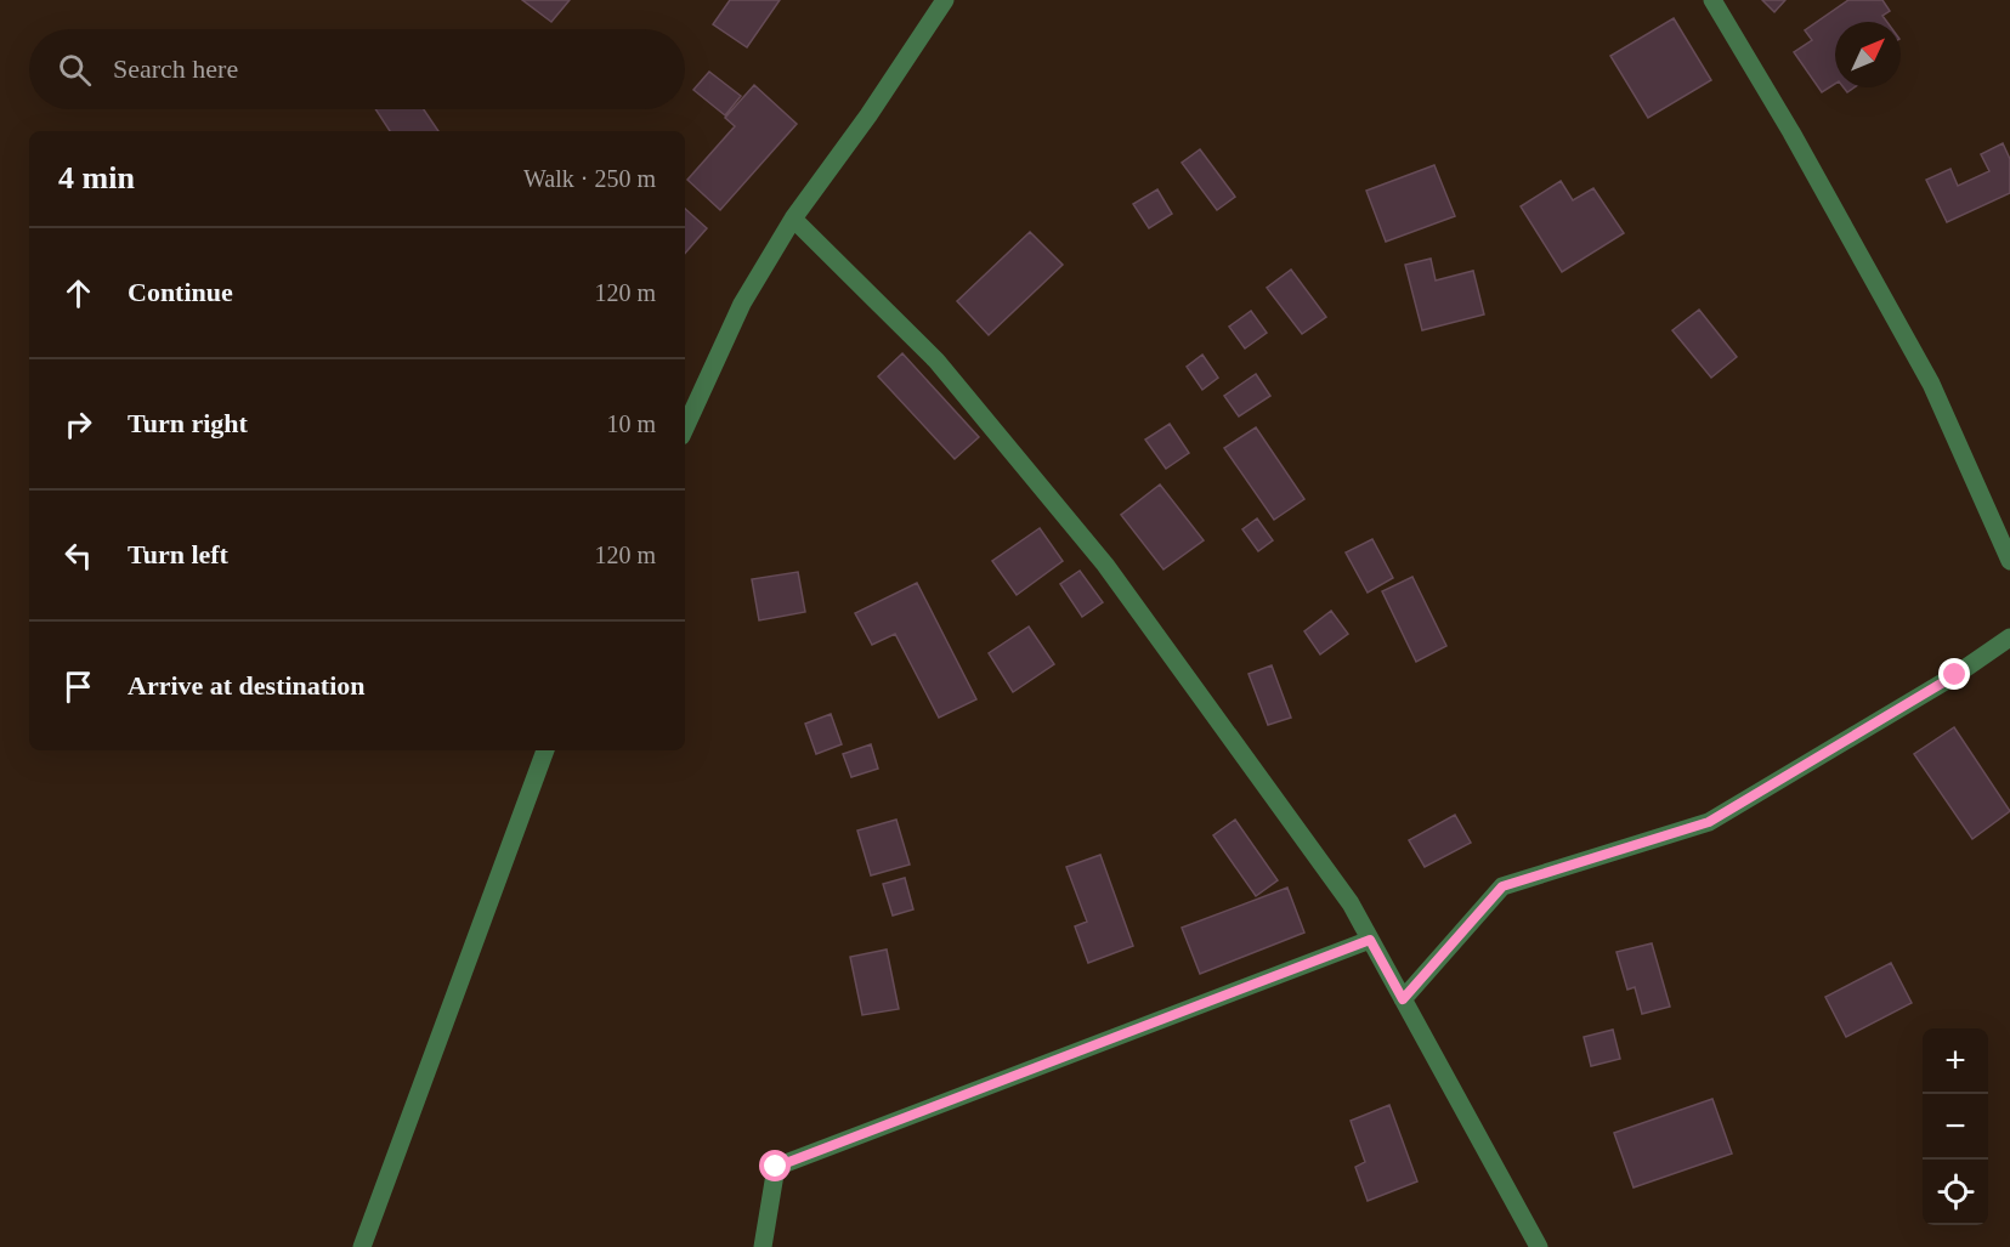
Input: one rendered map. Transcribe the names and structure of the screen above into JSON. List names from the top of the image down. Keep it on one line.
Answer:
{"north":"top right","page":{"search":"Search here","heading":["4 min","Walk · 250 m"],"list":[["Continue","120 m"],["Turn right","10 m"],["Turn left","120 m"],"Arrive at destination"],"map_buttons":["+","−"]}}
